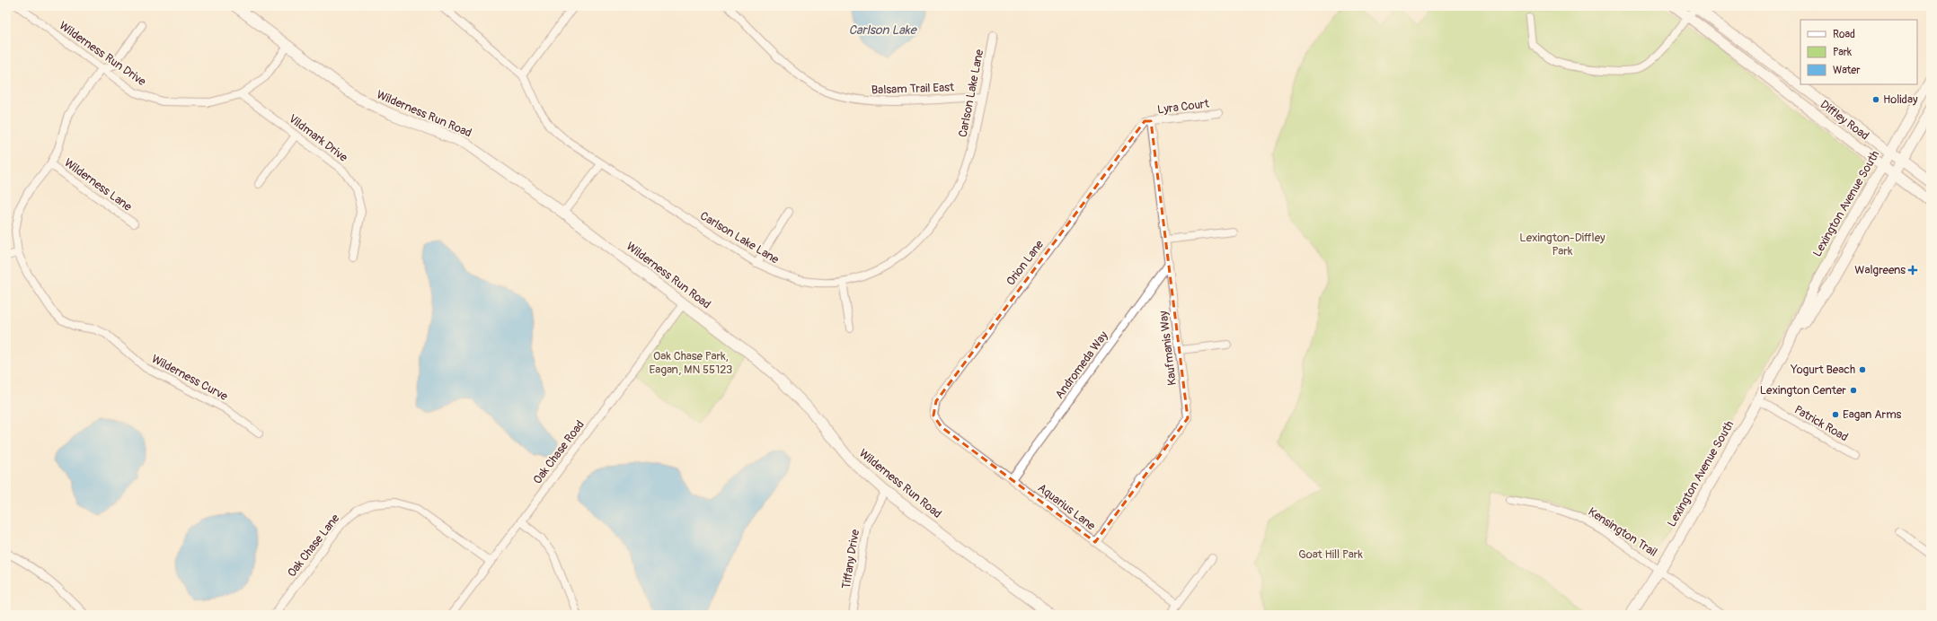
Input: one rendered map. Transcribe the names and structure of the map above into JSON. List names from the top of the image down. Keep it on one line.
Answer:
{"streets":{"street":["Wilderness Run Drive","Balsam Trail East","Carlson Lake Lane","Lyra Court","Wilderness Run Road","Diffley Road","Vildmark Drive","Wilderness Lane","Lexington Avenue South","Orion Lane","Kaufmanis Way","Andromeda Way","Wilderness Curve","Patrick Road","Oak Chase Road","Aquarius Lane","Kensington Trail","Oak Chase Lane","Tiffany Drive"]},"crossings":[["Wilderness Run Drive","Wilderness Run Road"],["Wilderness Run Drive","Vildmark Drive"],["Wilderness Run Drive","Wilderness Curve"],["Balsam Trail East","Carlson Lake Lane"],["Lyra Court","Orion Lane"],["Lyra Court","Kaufmanis Way"],["Wilderness Run Road","Oak Chase Road"],["Wilderness Run Road","Tiffany Drive"],["Diffley Road","Lexington Avenue South"],["Wilderness Lane","Wilderness Curve"],["Lexington Avenue South","Patrick Road"],["Lexington Avenue South","Kensington Trail"],["Orion Lane","Kaufmanis Way"],["Orion Lane","Aquarius Lane"],["Kaufmanis Way","Andromeda Way"],["Kaufmanis Way","Aquarius Lane"],["Andromeda Way","Aquarius Lane"],["Oak Chase Road","Oak Chase Lane"]],"water":["Carlson Lake"],"parks":["Lexington-Diffley Park","Oak Chase Park, Eagan, MN 55123","Goat Hill Park"],"places":{"other":["Holiday","Yogurt Beach","Lexington Center","Eagan Arms"],"health":["Walgreens"]},"legend":["Road","Park","Water"]}
